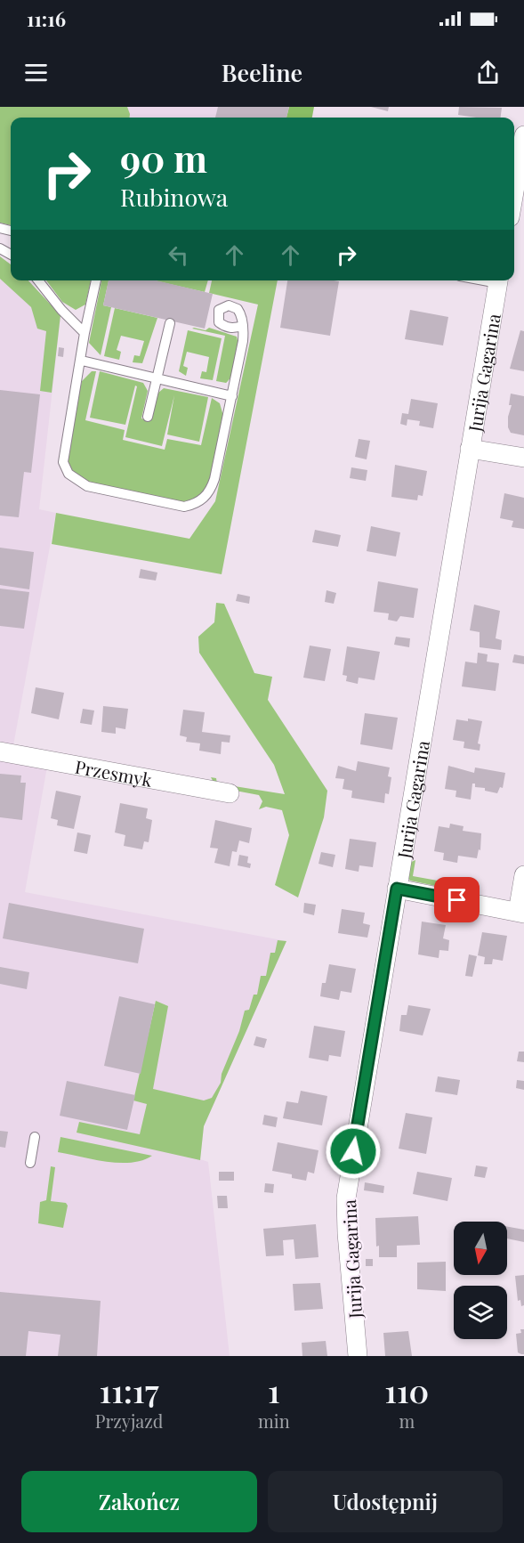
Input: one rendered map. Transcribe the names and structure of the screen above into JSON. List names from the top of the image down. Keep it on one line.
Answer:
{"streets":{"street":["Jurija Gagarina","Przesmyk"]},"north":"bottom","page":{"status":"11:16","header":"Beeline","turn":["90 m","Rubinowa"],"eta":["11:17","Przyjazd","1","min","110","m"],"buttons":["Zakończ","Udostępnij"]}}
